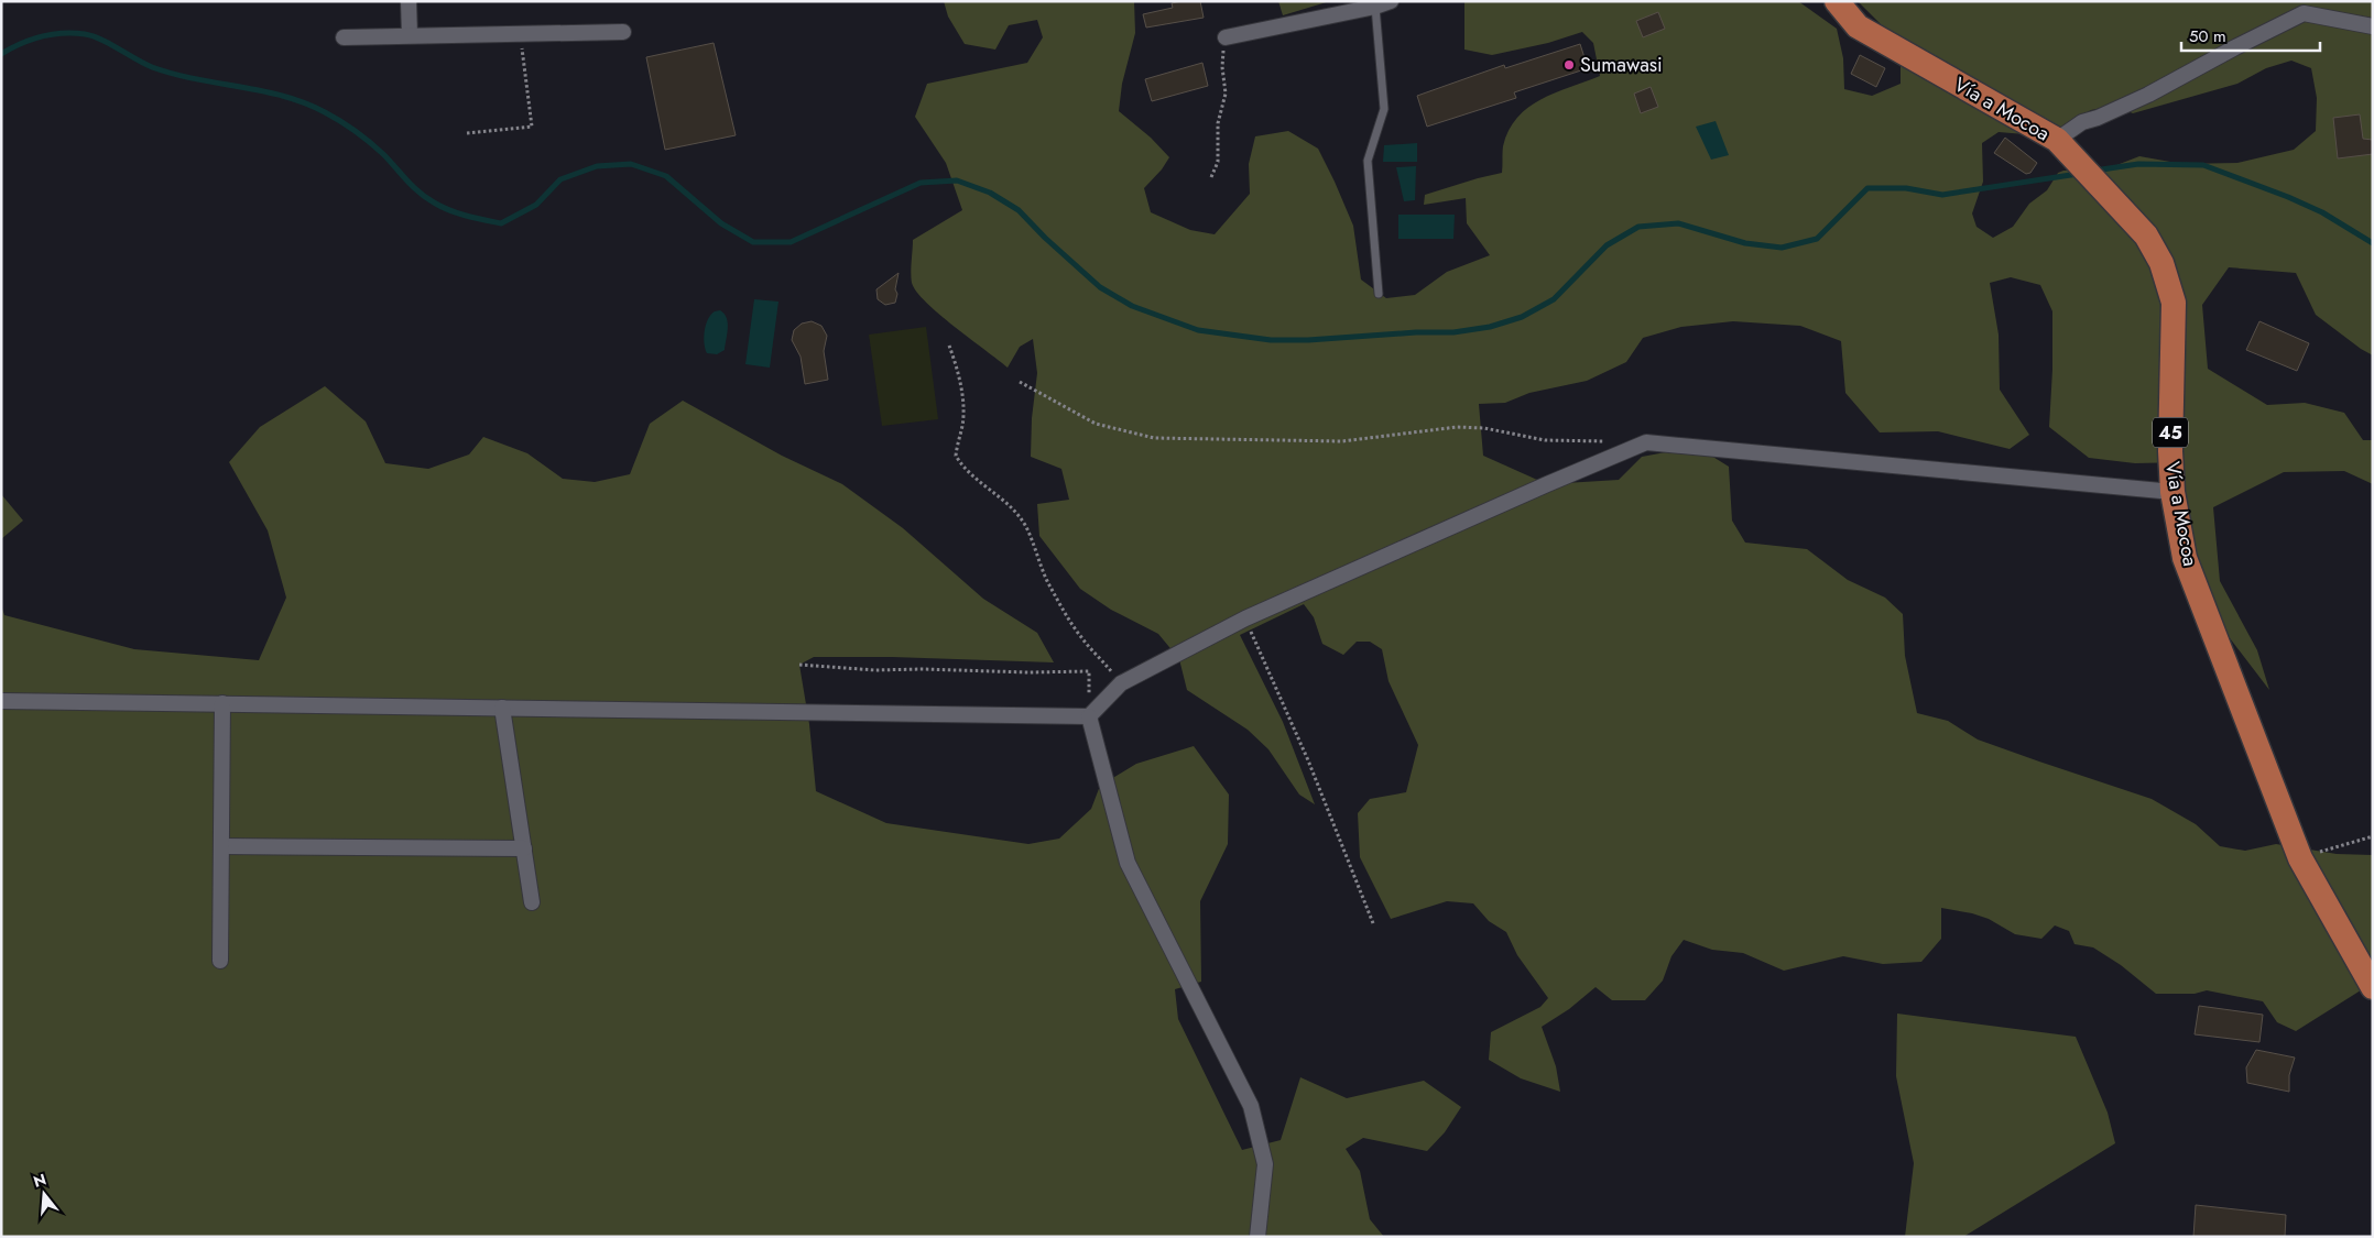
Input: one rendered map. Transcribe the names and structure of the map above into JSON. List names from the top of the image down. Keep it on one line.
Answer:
{"streets":{"main road":["Vía a Mocoa","45"]},"places":["Sumawasi"],"scale_bar":"50 m","north":"top"}
